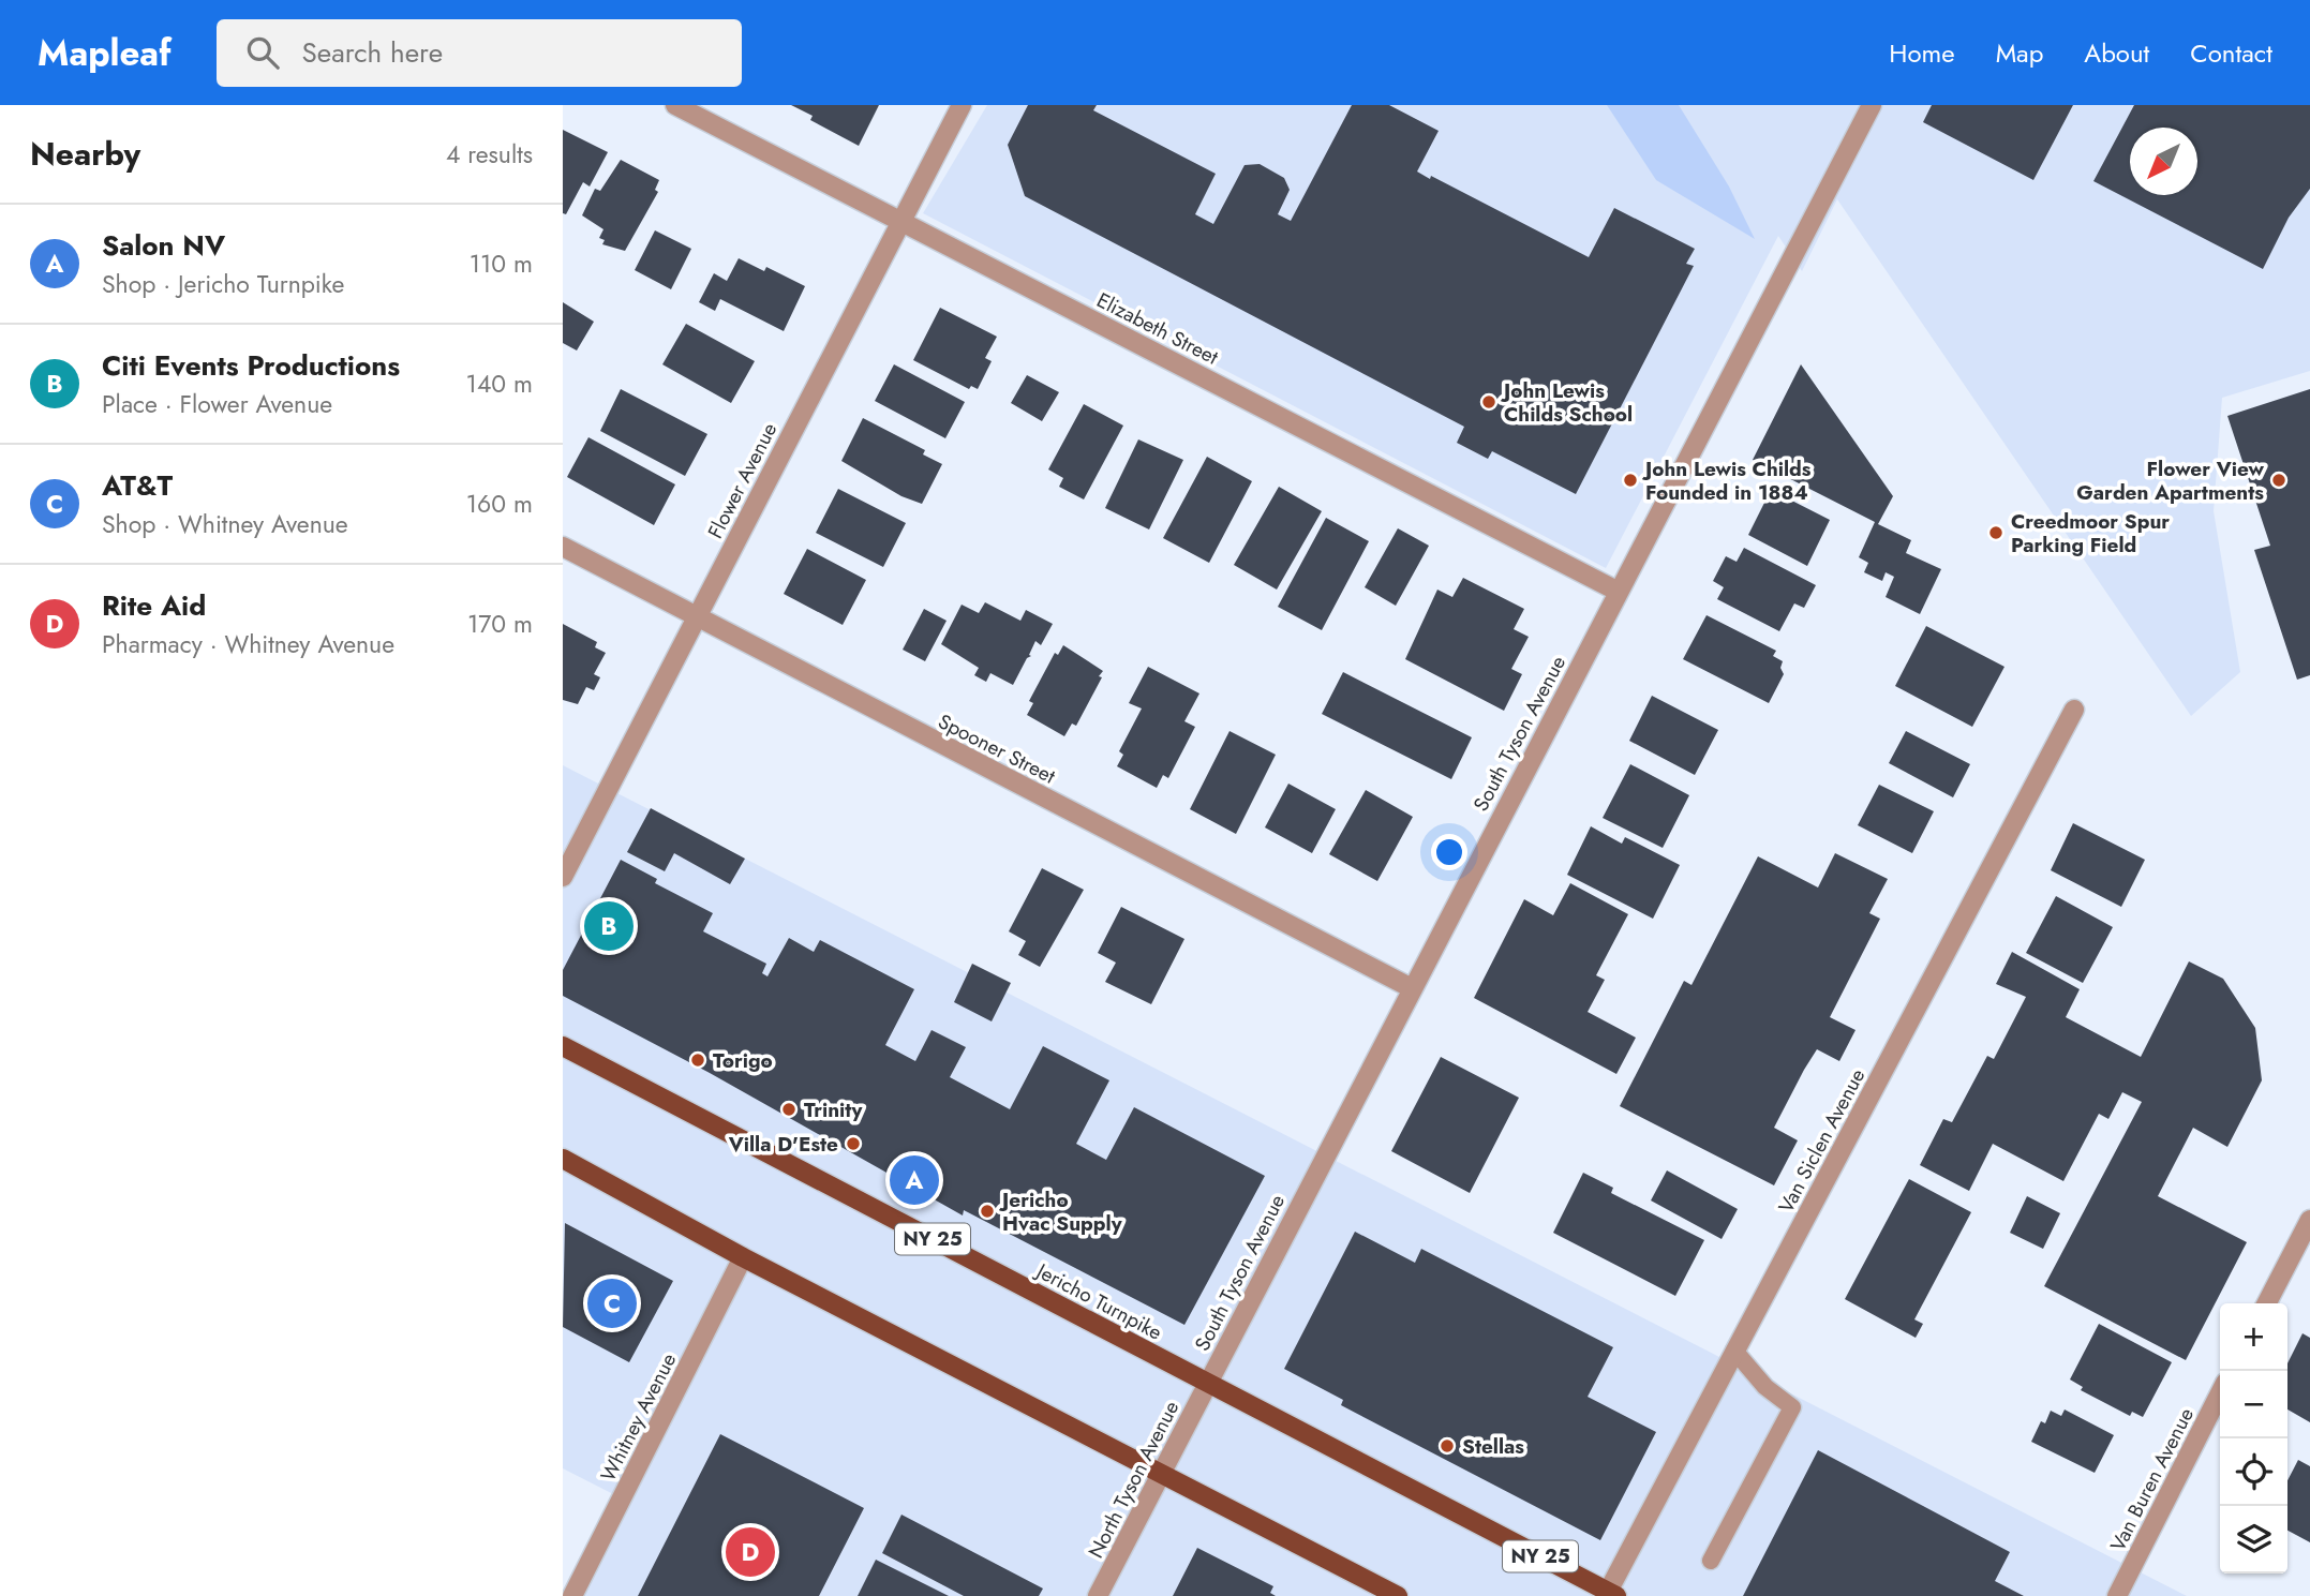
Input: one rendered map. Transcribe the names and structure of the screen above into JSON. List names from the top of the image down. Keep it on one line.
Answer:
{"streets":{"main road":["NY 25","Jericho Turnpike"],"street":["Elizabeth Street","Flower Avenue","South Tyson Avenue","Spooner Street","Van Siclen Avenue","Whitney Avenue","North Tyson Avenue","Van Buren Avenue"]},"crossings":[["Elizabeth Street","Flower Avenue"],["Elizabeth Street","South Tyson Avenue"],["Flower Avenue","Spooner Street"],["South Tyson Avenue","Spooner Street"],["South Tyson Avenue","Jericho Turnpike"],["South Tyson Avenue","North Tyson Avenue"],["Van Siclen Avenue","Jericho Turnpike"],["Jericho Turnpike","North Tyson Avenue"]],"places":["John Lewis Childs School","John Lewis Childs Founded in 1884","Flower View Garden Apartments","Creedmoor Spur Parking Field","Torigo","Trinity","Villa D'Este","Jericho Hvac Supply","Stellas"],"north":"bottom left","page":{"header":"Mapleaf","search":"Search here","nav":["Home","Map","About","Contact"],"heading":["Nearby","4 results"],"list":[{"mark":"A","name":"Salon NV","note":"Shop · Jericho Turnpike","value":"110 m"},{"mark":"B","name":"Citi Events Productions","note":"Place · Flower Avenue","value":"140 m"},{"mark":"C","name":"AT&T","note":"Shop · Whitney Avenue","value":"160 m"},{"mark":"D","name":"Rite Aid","note":"Pharmacy · Whitney Avenue","value":"170 m"}],"pins":["B","A","C","D"],"map_buttons":["+","−"]}}
